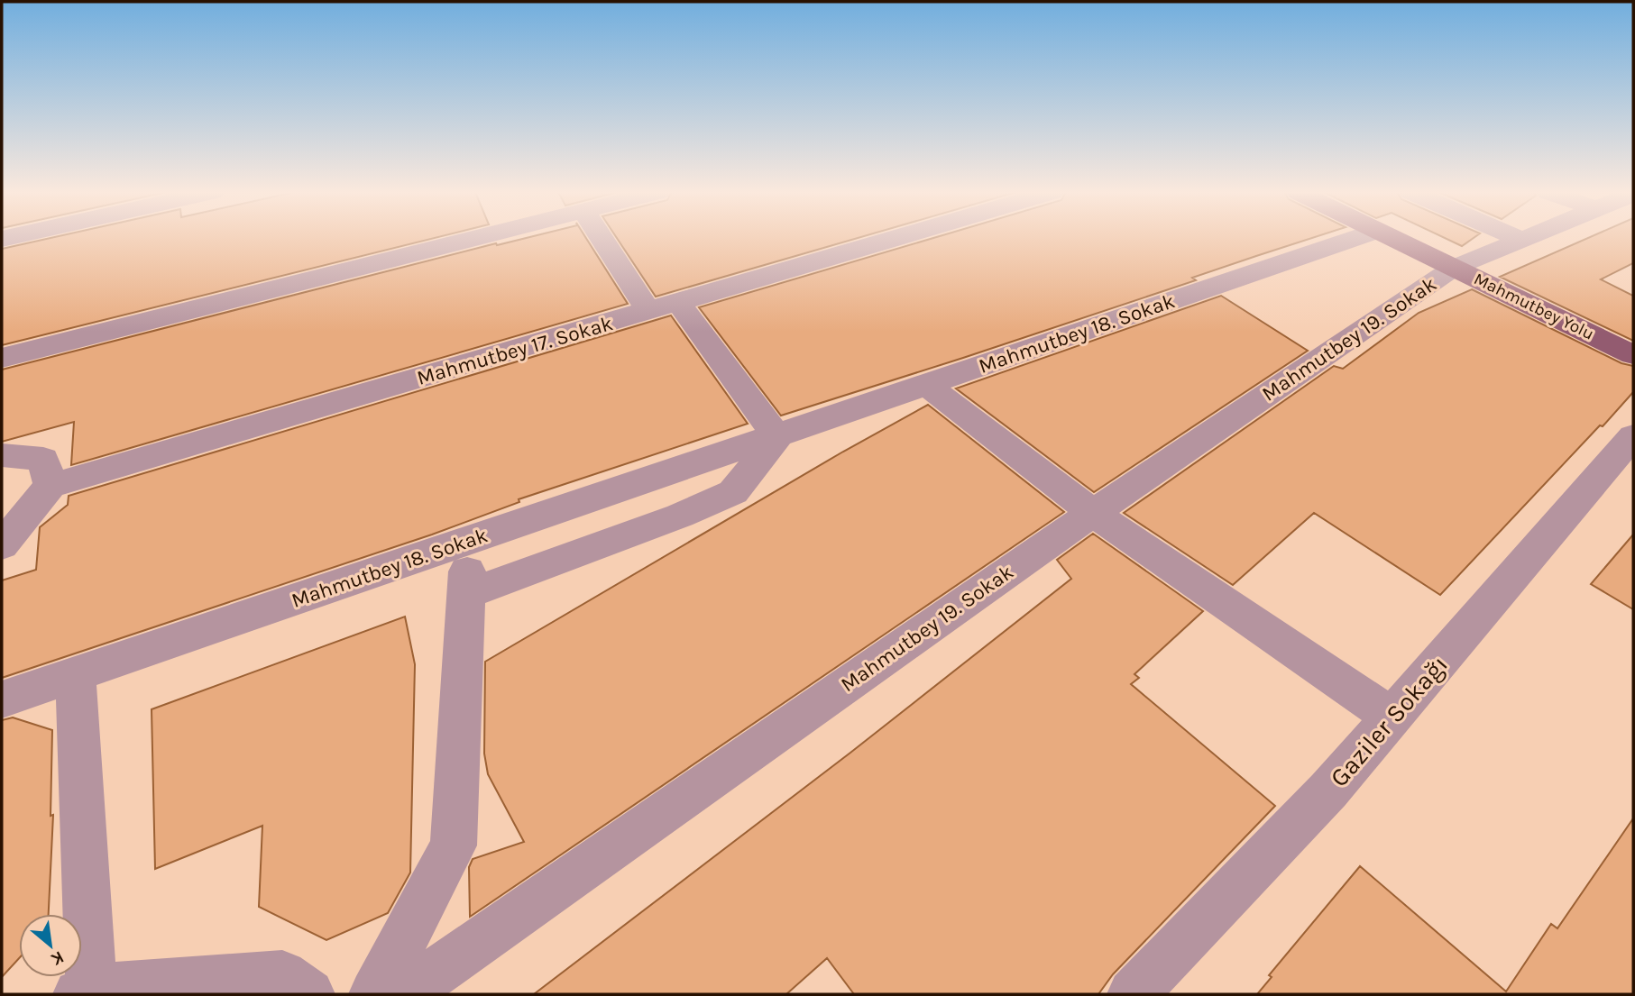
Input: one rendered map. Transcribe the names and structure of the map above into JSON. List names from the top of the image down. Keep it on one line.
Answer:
{"streets":{"main road":["Mahmutbey Yolu"],"street":["Mahmutbey 18. Sokak","Mahmutbey 19. Sokak","Mahmutbey 17. Sokak","Gaziler Sokağı"]},"crossings":[["Mahmutbey Yolu","Mahmutbey 19. Sokak"]],"north":"bottom right"}
